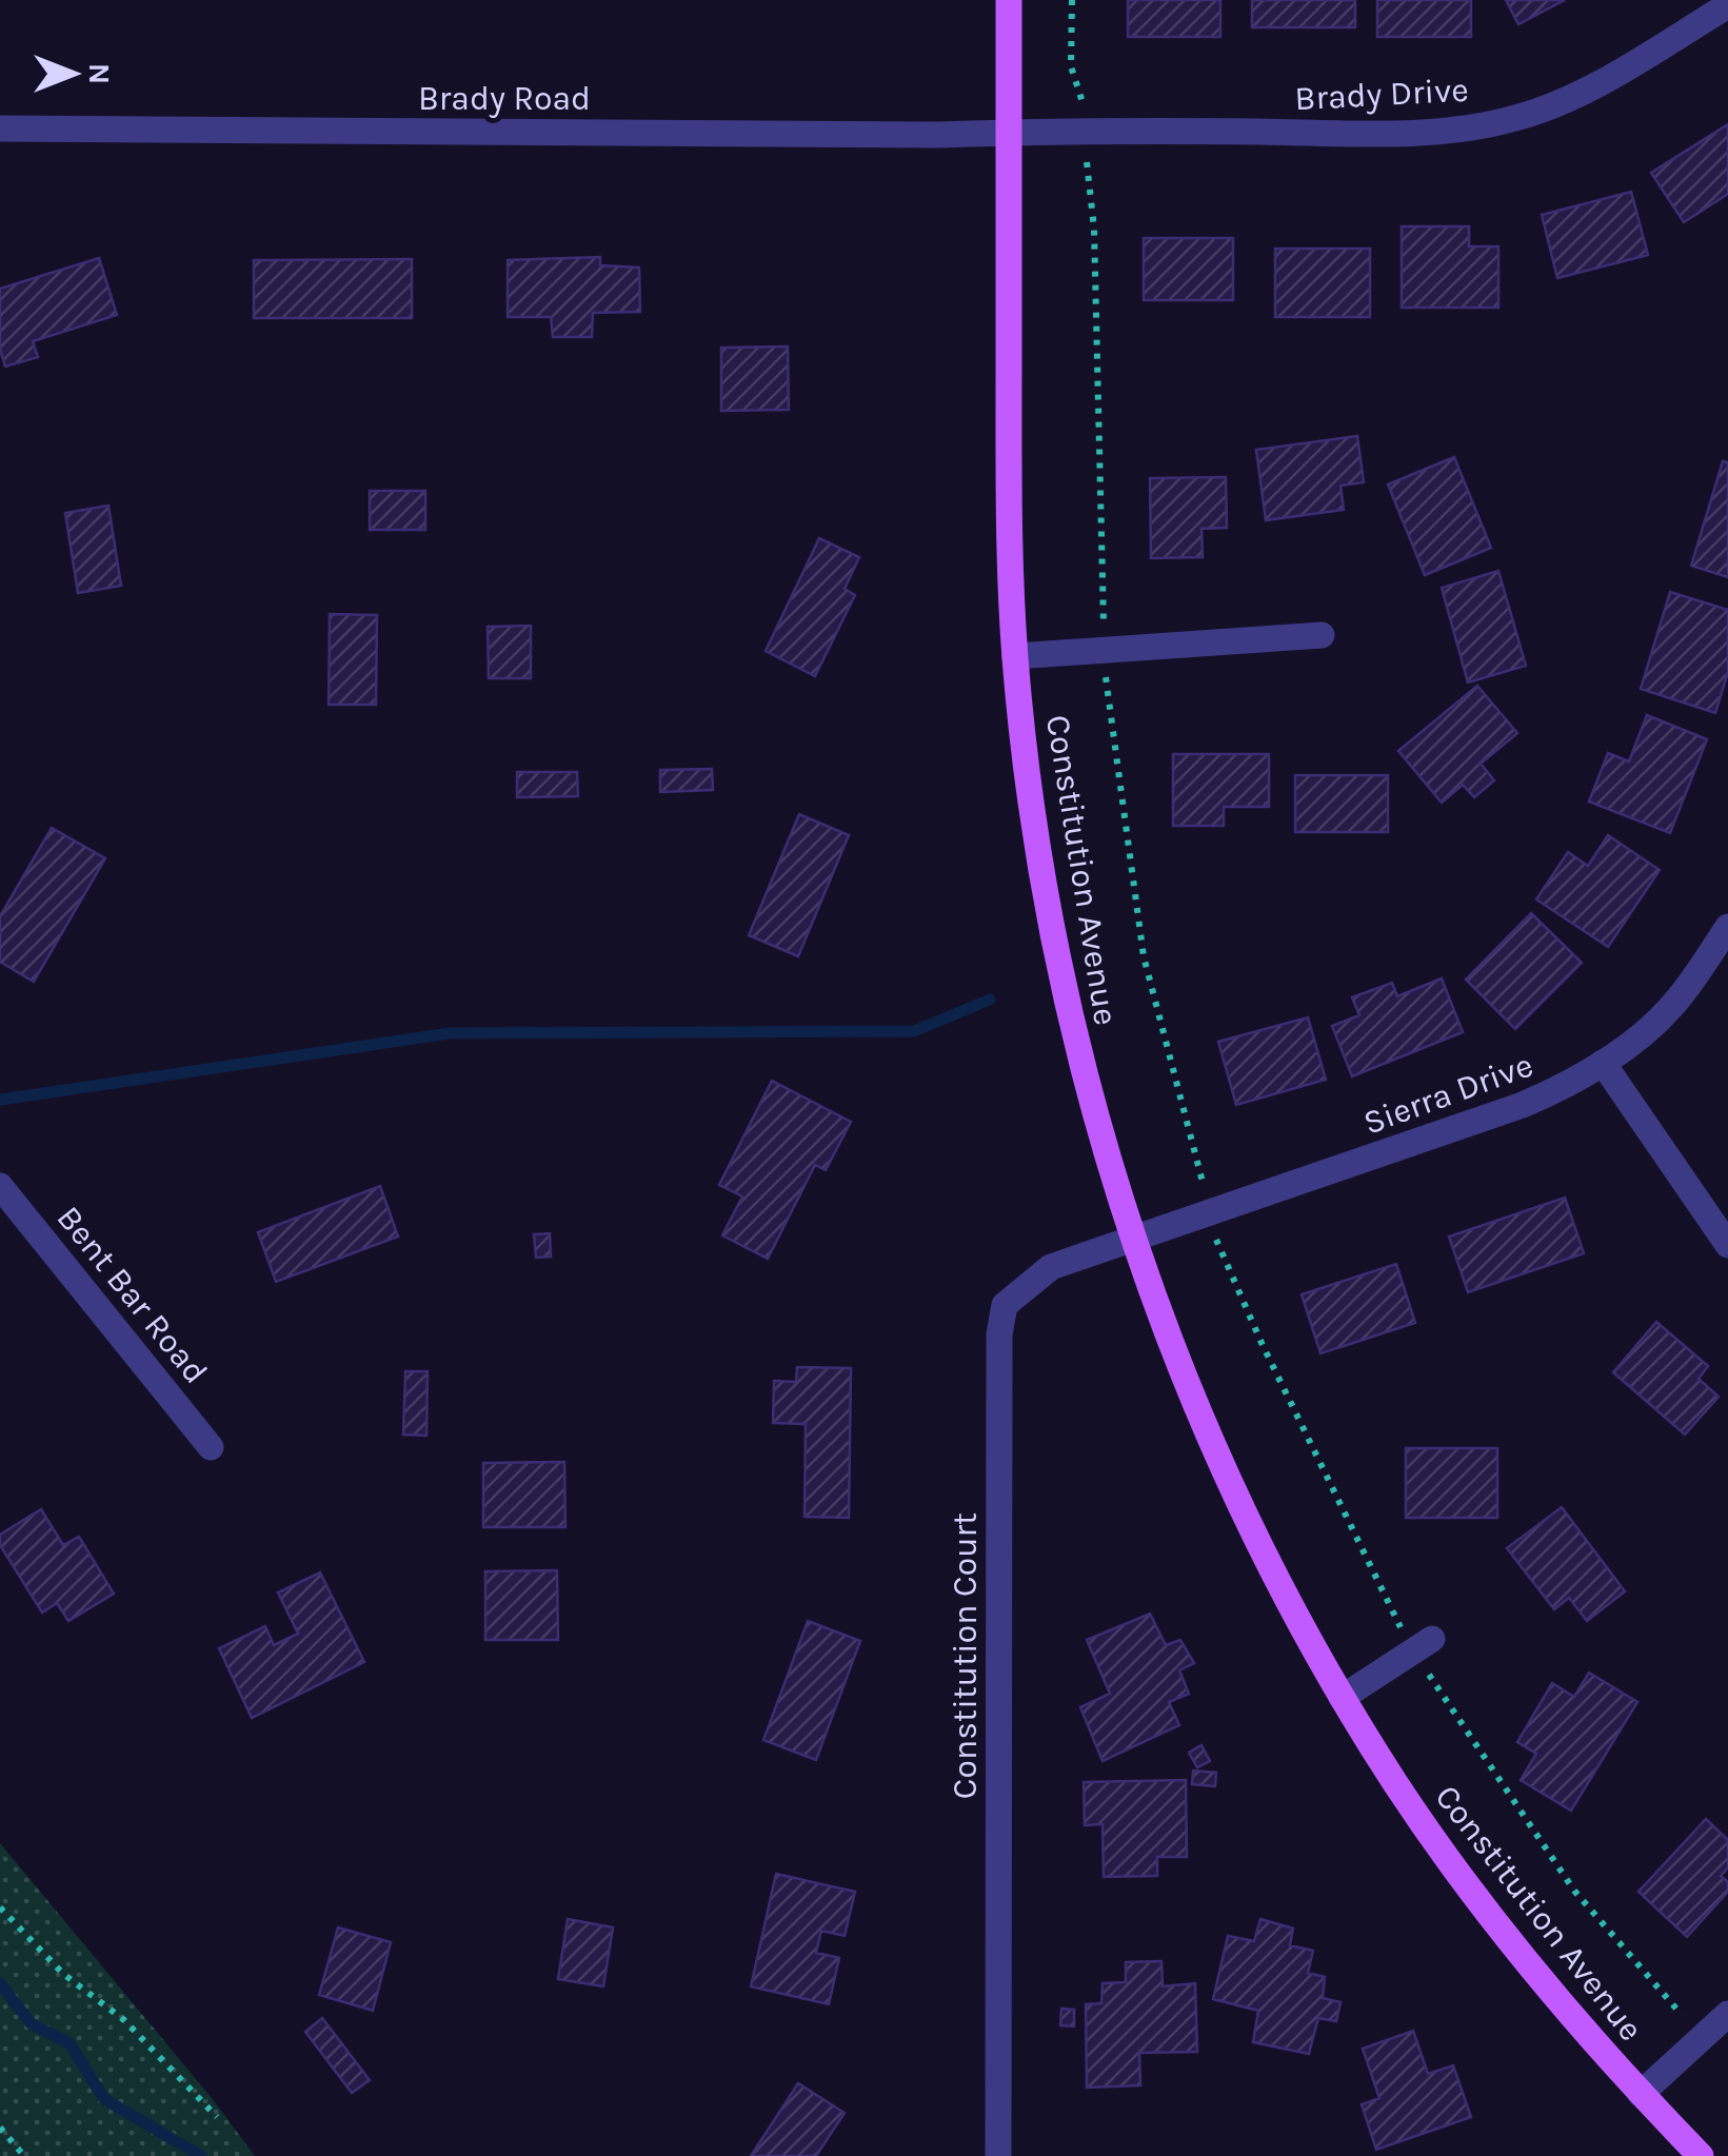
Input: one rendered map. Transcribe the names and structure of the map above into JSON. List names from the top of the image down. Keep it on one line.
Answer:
{"streets":{"main road":["Constitution Avenue"],"street":["Brady Drive","Brady Road","Sierra Drive","Bent Bar Road","Constitution Court"]},"crossings":[["Brady Drive","Brady Road"],["Brady Drive","Constitution Avenue"],["Brady Road","Constitution Avenue"],["Constitution Avenue","Sierra Drive"],["Constitution Avenue","Constitution Court"],["Sierra Drive","Constitution Court"]],"north":"right"}
